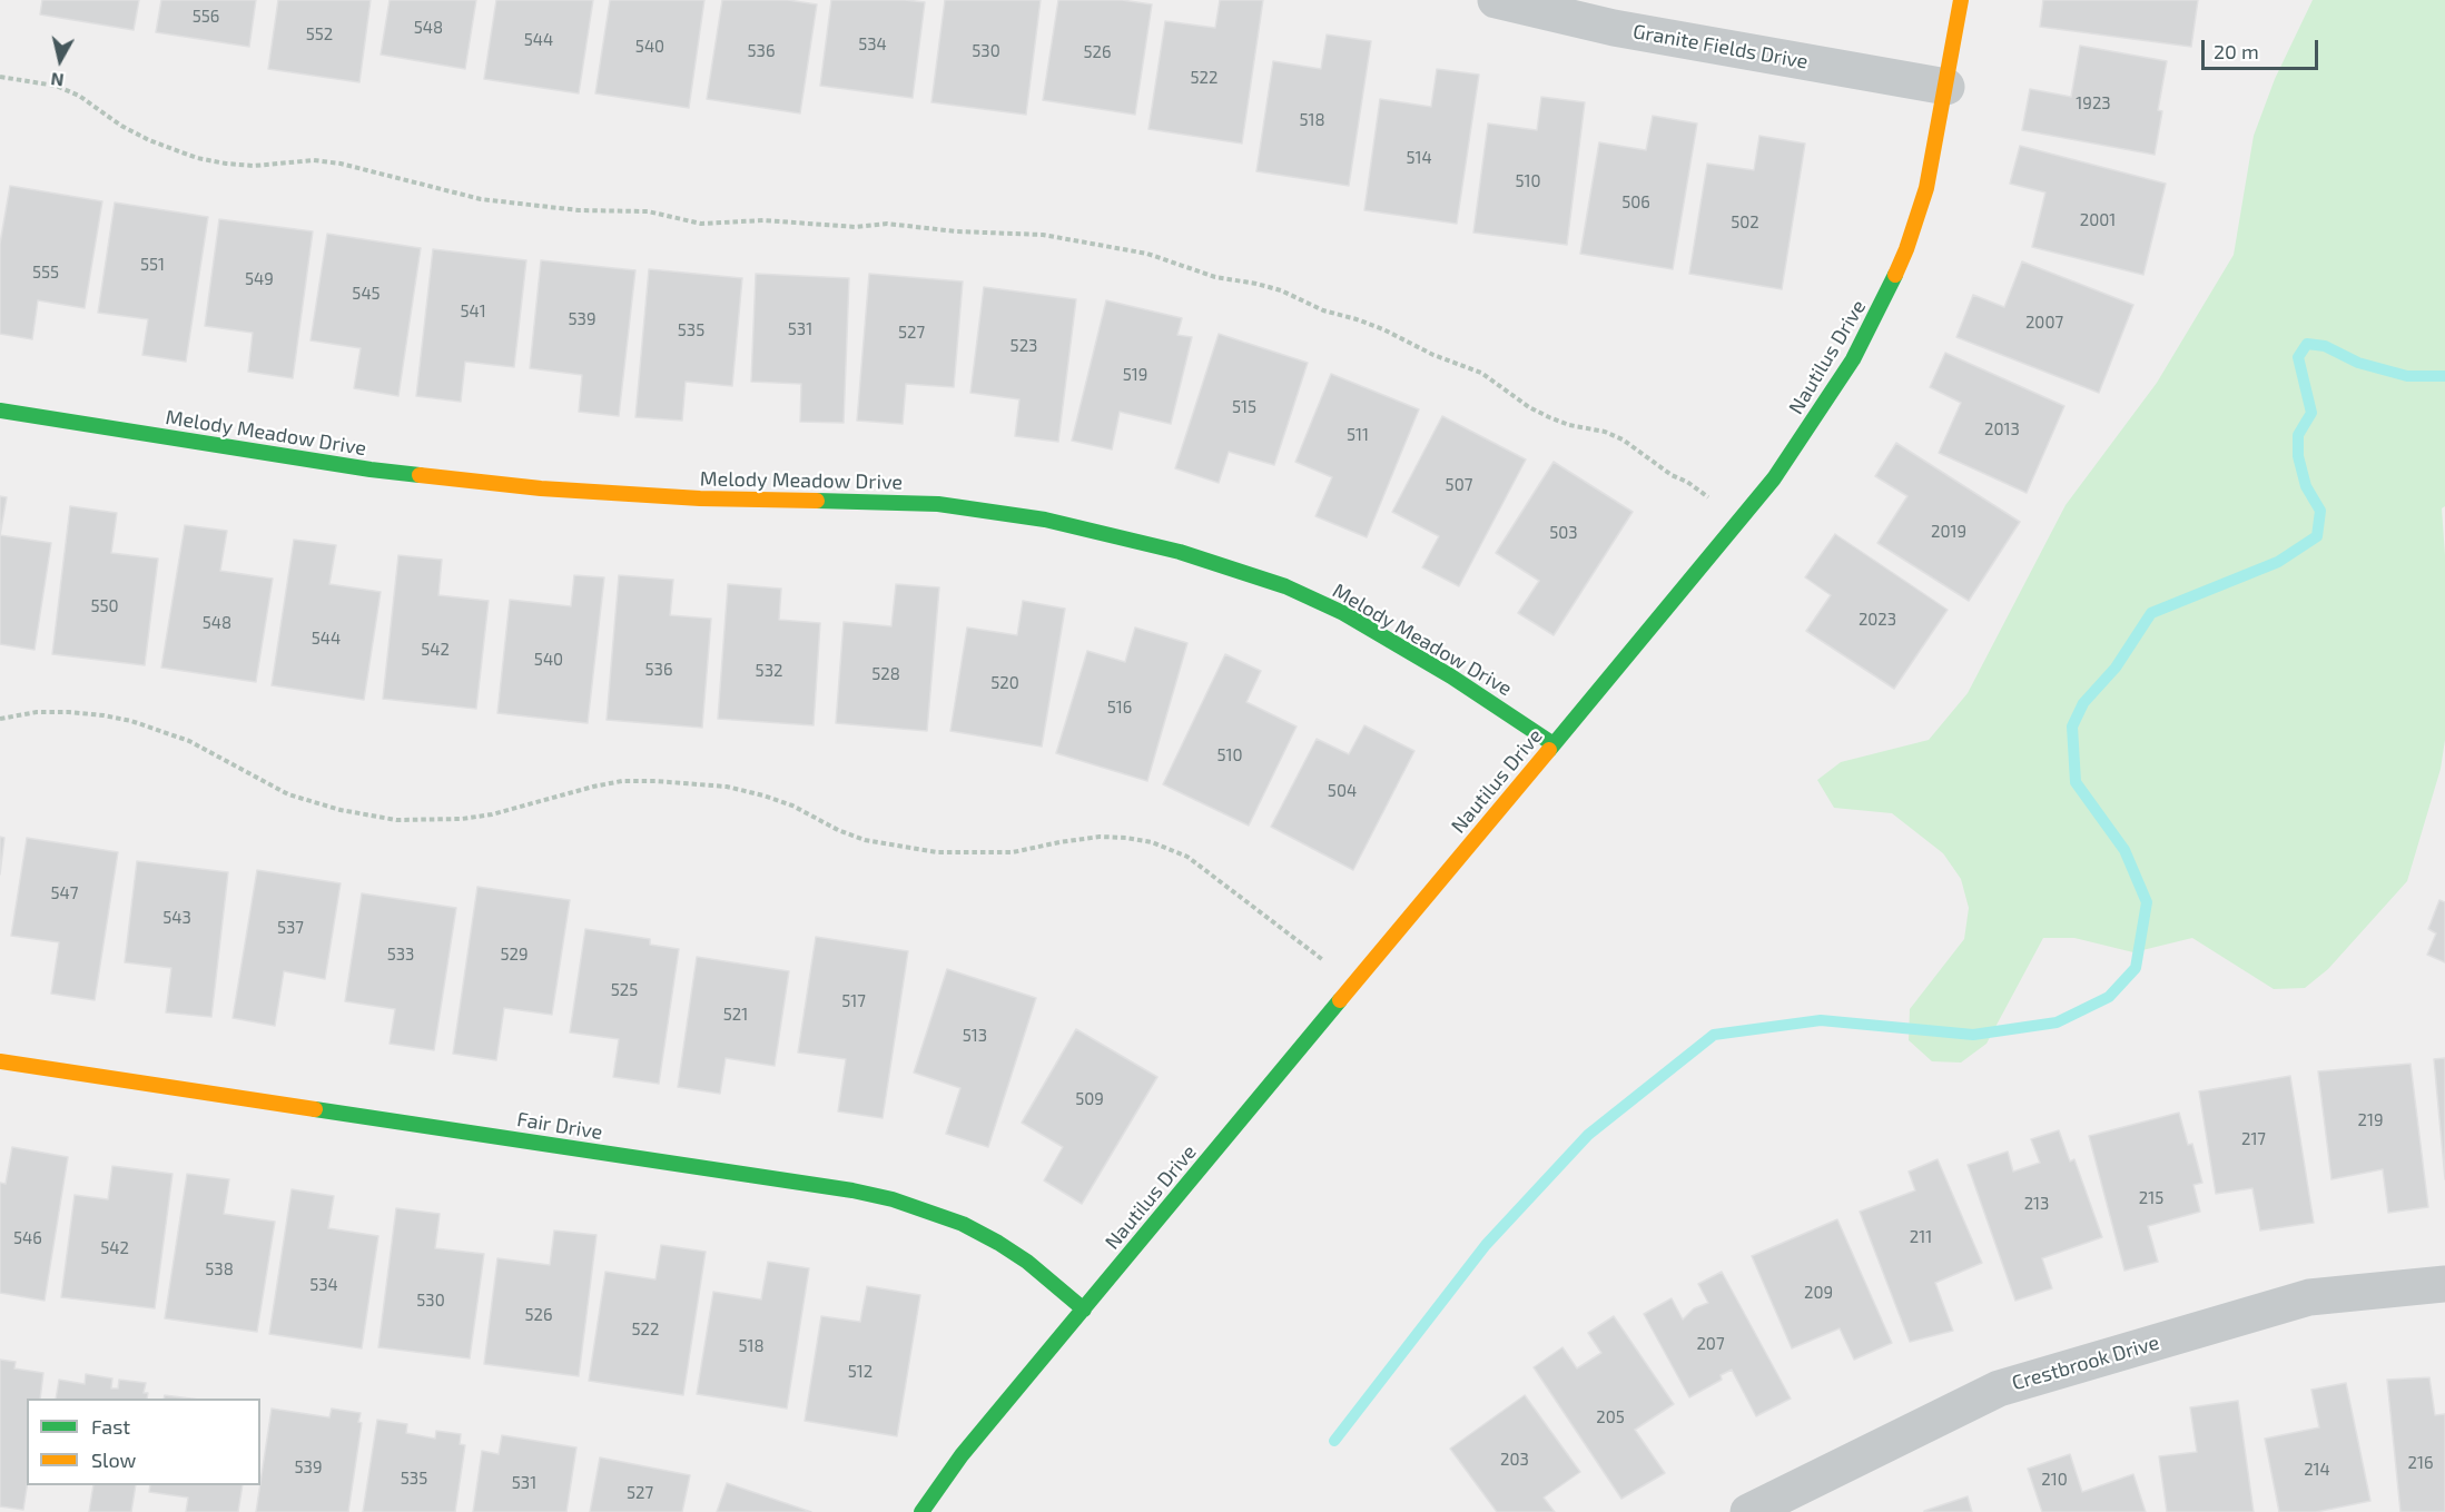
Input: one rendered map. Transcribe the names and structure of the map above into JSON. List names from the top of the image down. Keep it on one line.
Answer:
{"streets":{"street":["Granite Fields Drive","Nautilus Drive","Melody Meadow Drive","Fair Drive","Crestbrook Drive"]},"crossings":[["Granite Fields Drive","Nautilus Drive"],["Nautilus Drive","Melody Meadow Drive"],["Nautilus Drive","Fair Drive"]],"house_numbers":["556","548","552","544","534","540","536","530","526","522","1923","518","514","510","506","2001","502","551","555","549","545","541","539","2007","531","535","527","523","519","515","2013","511","507","2019","503","550","2023","548","544","542","540","536","532","528","520","516","510","504","547","543","537","533","529","525","517","521","513","509","219","217","215","213","211","546","542","538","534","209","530","526","522","207","518","512","205","203","216","539","214","535","210","531","527"],"legend":["Fast","Slow"],"scale_bar":"20 m","north":"bottom"}
